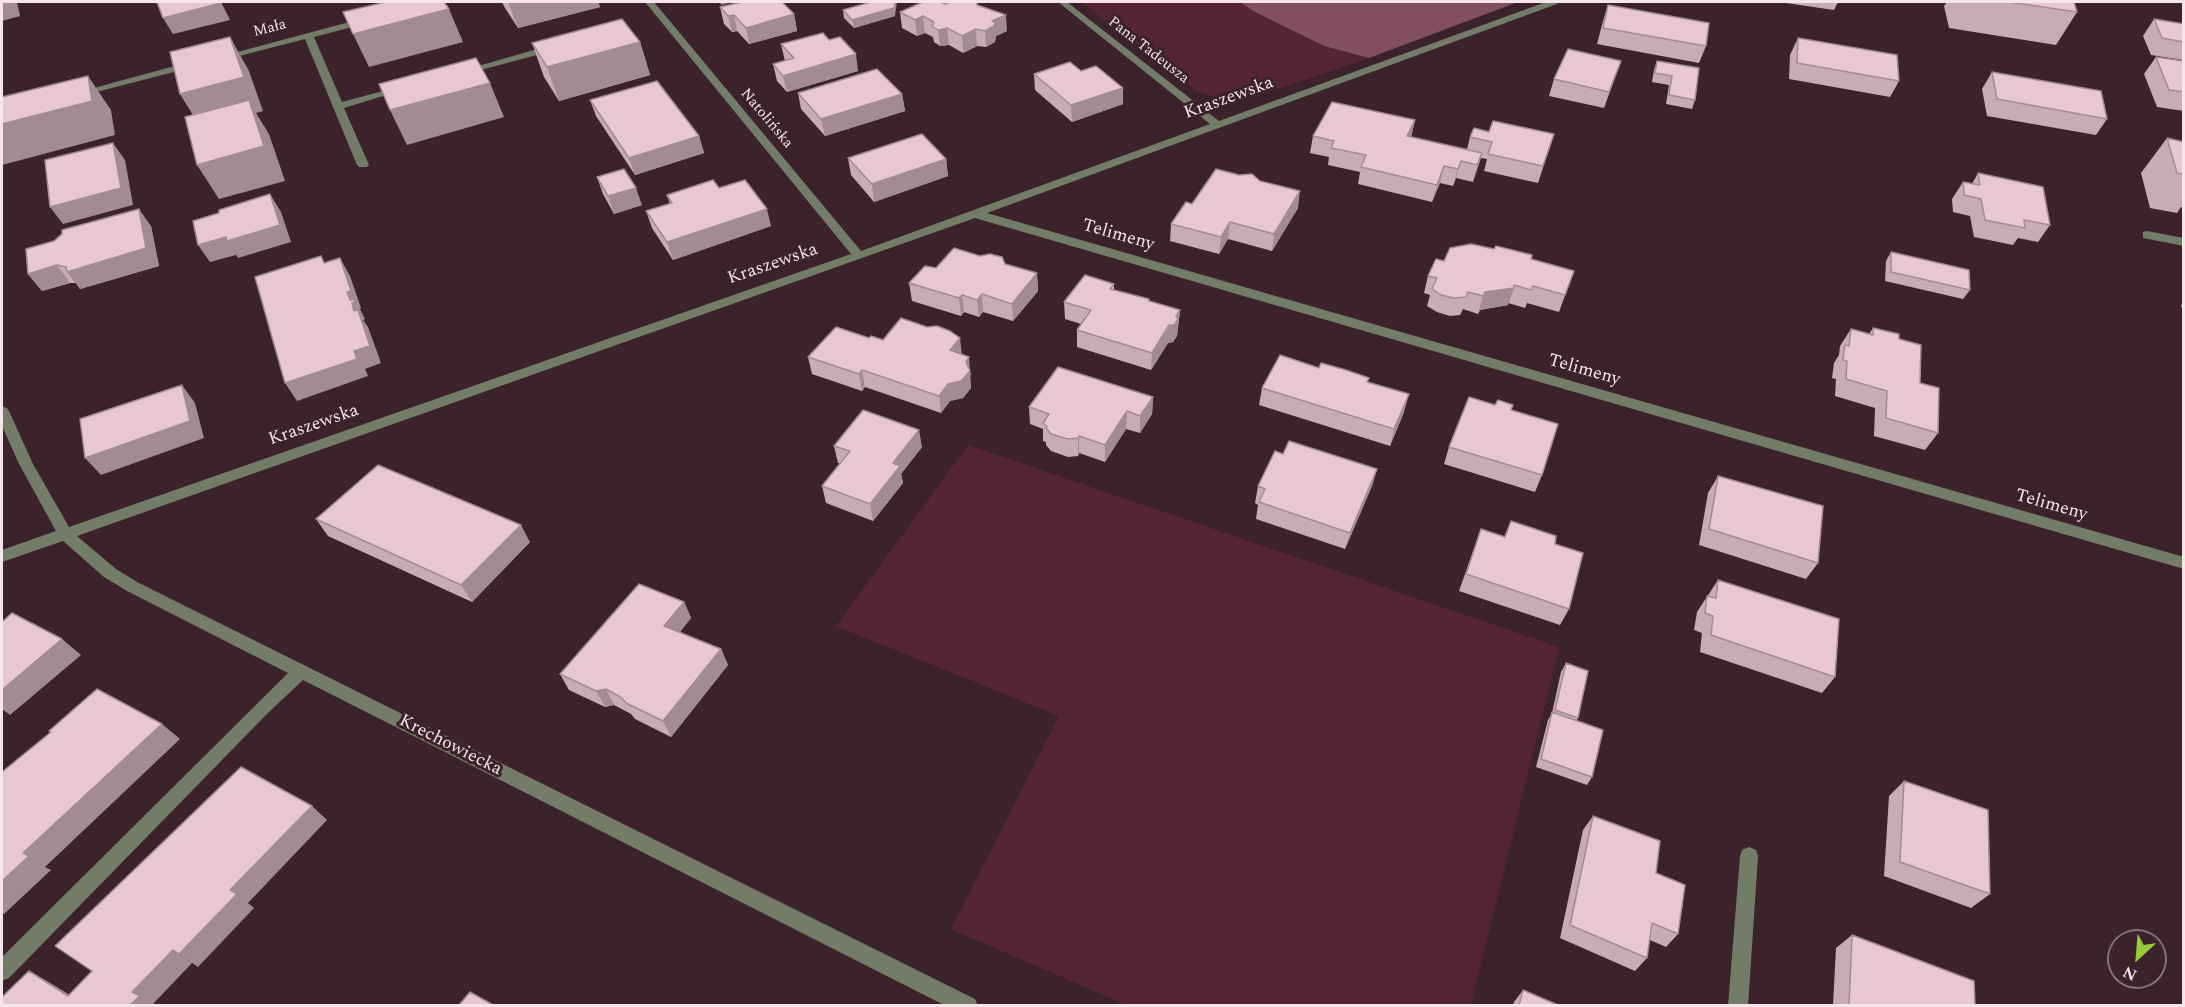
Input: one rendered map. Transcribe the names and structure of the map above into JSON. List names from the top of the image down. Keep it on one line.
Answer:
{"streets":{"street":["Mała","Pana Tadeusza","Kraszewska","Natolińska","Telimeny","Krechowiecka"]},"crossings":[["Pana Tadeusza","Kraszewska"],["Kraszewska","Natolińska"],["Kraszewska","Telimeny"],["Kraszewska","Krechowiecka"]],"north":"bottom left"}
